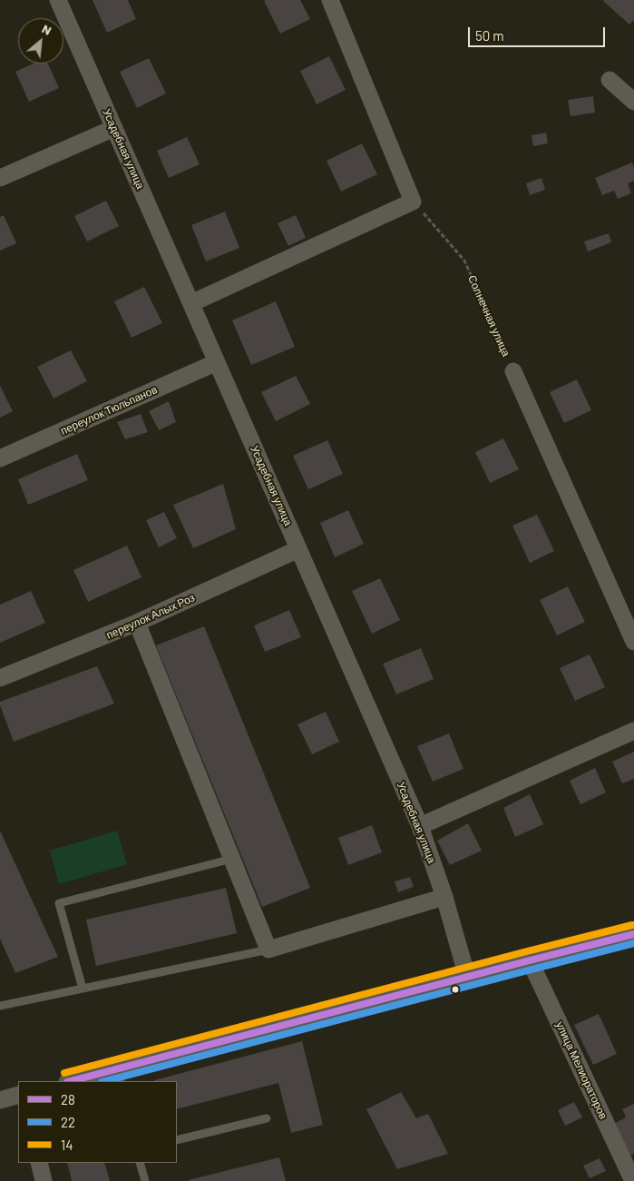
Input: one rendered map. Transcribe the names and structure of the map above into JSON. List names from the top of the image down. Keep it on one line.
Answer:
{"streets":{"street":["Усадебная улица","переулок Тюльпанов","переулок Алых Роз","улица Мелиораторов"],"path":["Солнечная улица"]},"crossings":[["Усадебная улица","переулок Тюльпанов"],["Усадебная улица","переулок Алых Роз"]],"lines":["transit line 14","transit line 28","transit line 22"],"legend":["28","22","14"],"scale_bar":"50 m","north":"top right"}
